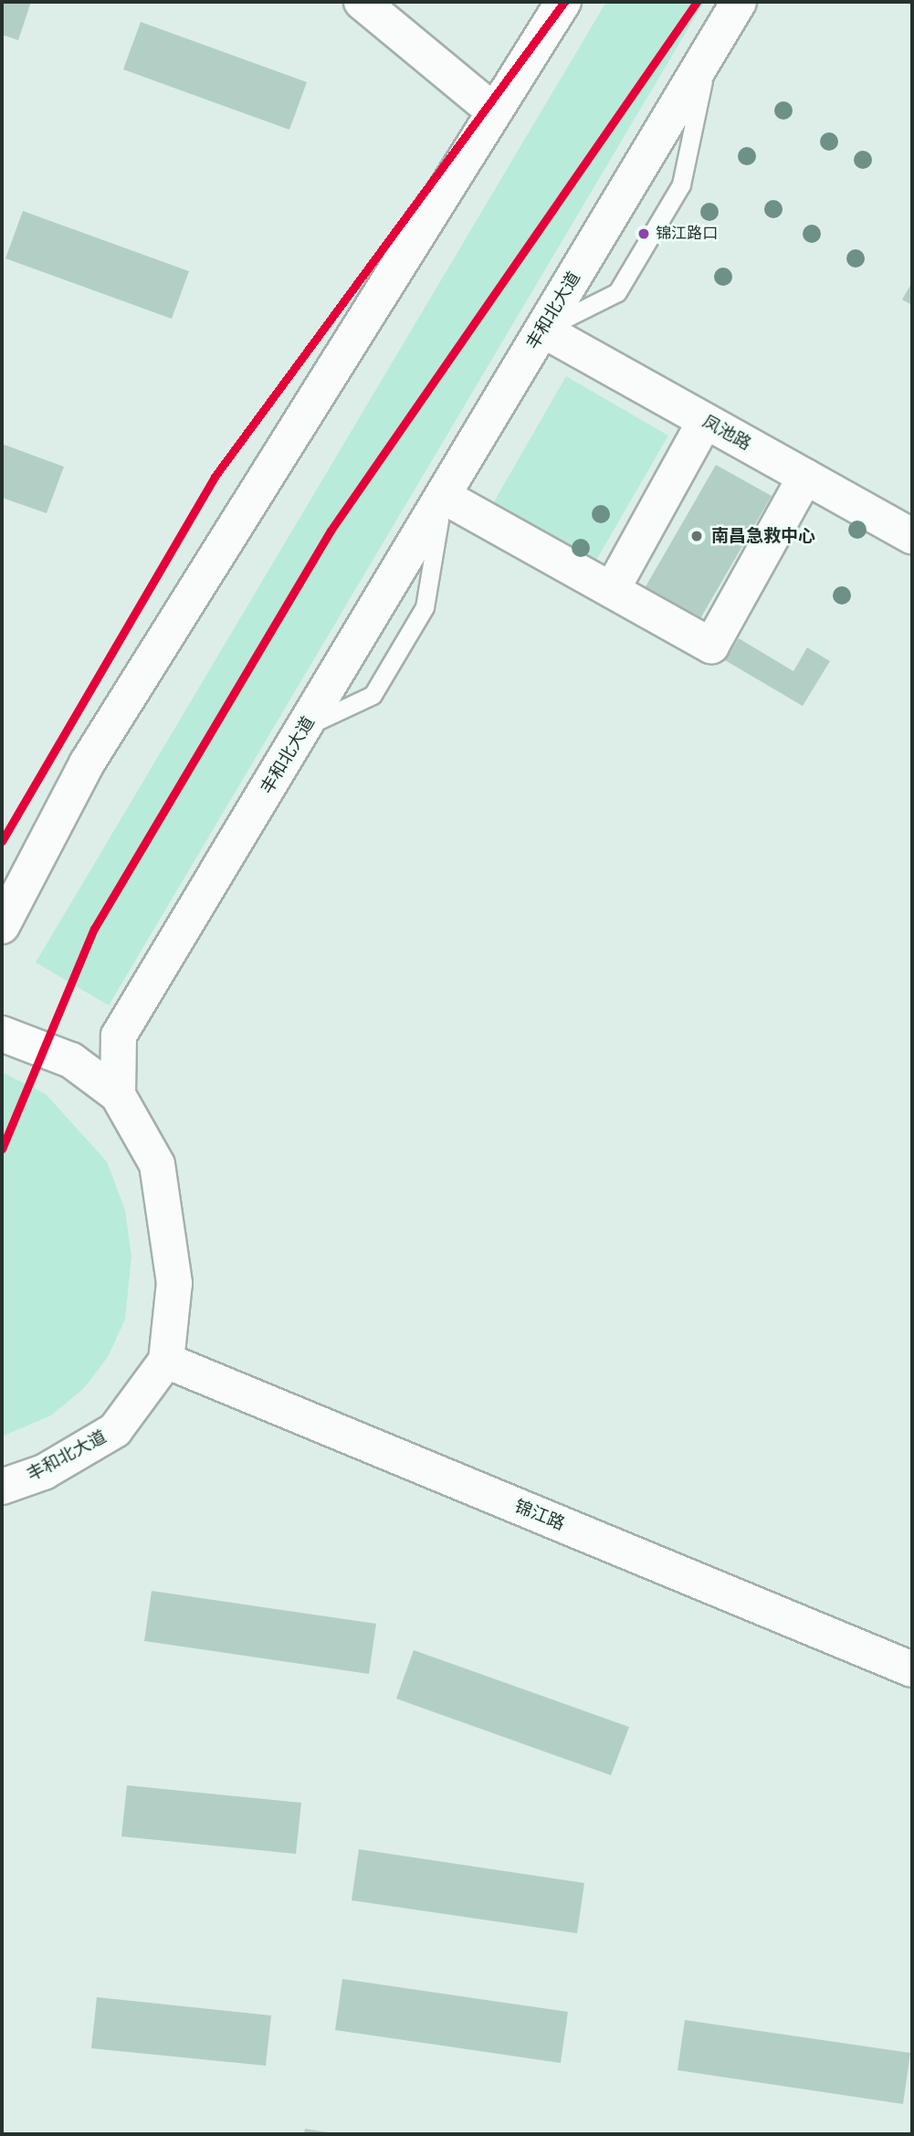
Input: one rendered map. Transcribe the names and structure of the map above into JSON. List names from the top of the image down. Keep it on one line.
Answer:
{"streets":{"main road":["丰和北大道","凤池路","锦江路"]},"crossings":[["丰和北大道","凤池路"],["丰和北大道","锦江路"]],"places":["锦江路口","南昌急救中心"]}
